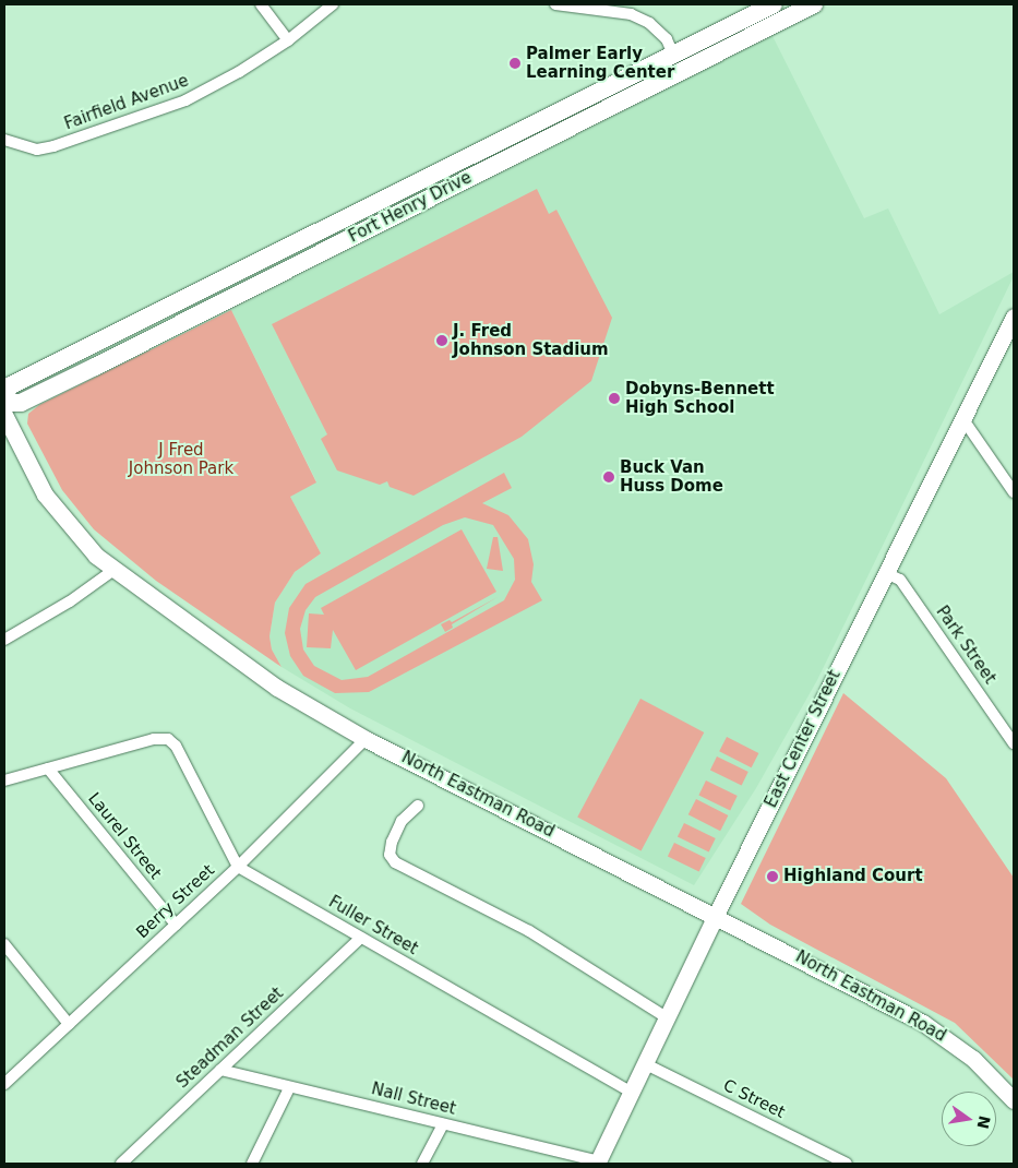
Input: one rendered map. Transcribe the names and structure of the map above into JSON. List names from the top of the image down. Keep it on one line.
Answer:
{"streets":{"main road":["Fort Henry Drive","East Center Street","North Eastman Road"],"street":["Fairfield Avenue","Park Street","Laurel Street","Berry Street","Fuller Street","Steadman Street","Nall Street","C Street"]},"crossings":[["Park Street","East Center Street"],["East Center Street","North Eastman Road"],["East Center Street","Fuller Street"],["East Center Street","Nall Street"],["East Center Street","C Street"],["North Eastman Road","Berry Street"],["Laurel Street","Berry Street"],["Berry Street","Fuller Street"],["Fuller Street","Steadman Street"],["Steadman Street","Nall Street"]],"parks":["J Fred Johnson Park"],"places":["Palmer Early Learning Center","J. Fred Johnson Stadium","Dobyns-Bennett High School","Buck Van Huss Dome","Highland Court"],"north":"right"}
